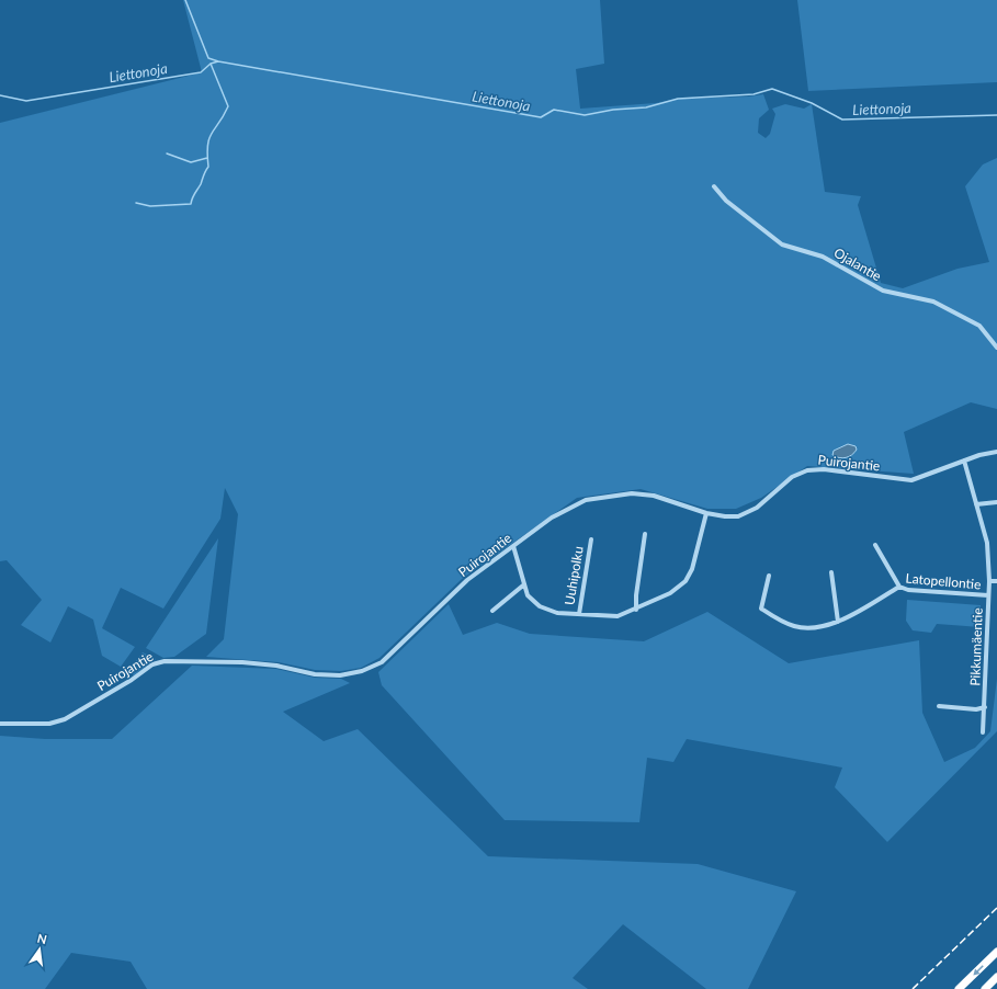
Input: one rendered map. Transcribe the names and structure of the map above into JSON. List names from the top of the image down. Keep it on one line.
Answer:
{"streets":{"street":["Ojalantie","Puirojantie","Uuhipolku","Latopellontie","Pikkumäentie"]},"crossings":[["Puirojantie","Pikkumäentie"],["Latopellontie","Pikkumäentie"]],"water":["Liettonoja"],"north":"top"}
